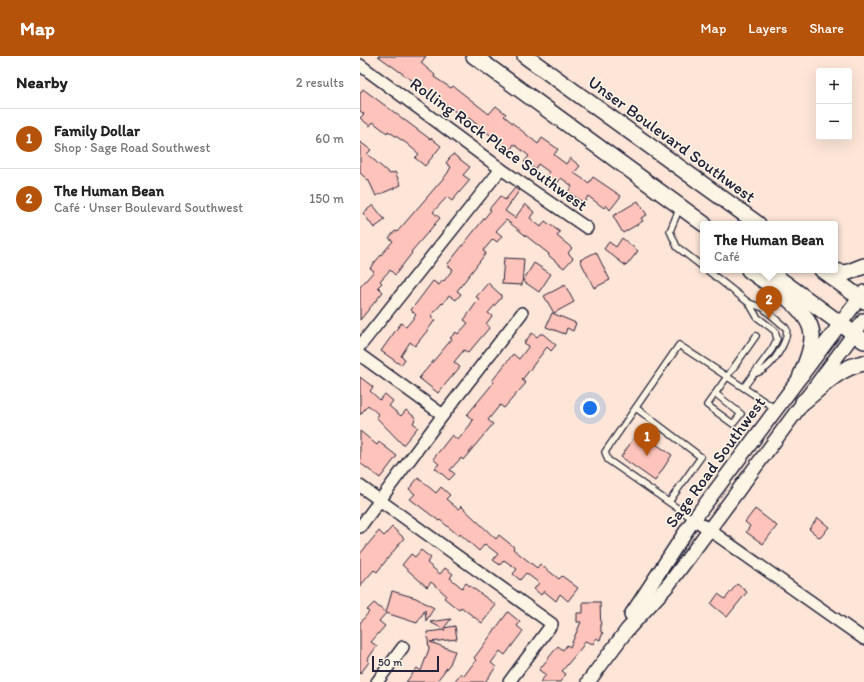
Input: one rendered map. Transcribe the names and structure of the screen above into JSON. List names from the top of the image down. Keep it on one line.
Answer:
{"streets":{"main road":["Unser Boulevard Southwest"],"street":["Rolling Rock Place Southwest","Sage Road Southwest"]},"scale_bar":"50 m","page":{"header":"Map","nav":["Map","Layers","Share"],"heading":["Nearby","2 results"],"map_buttons":["+","−"],"list":[{"mark":"1","name":"Family Dollar","note":"Shop · Sage Road Southwest","value":"60 m"},{"mark":"2","name":"The Human Bean","note":"Café · Unser Boulevard Southwest","value":"150 m"}],"popup":["The Human Bean","Café"],"pins":["2","1"],"scale":"50 m"}}
